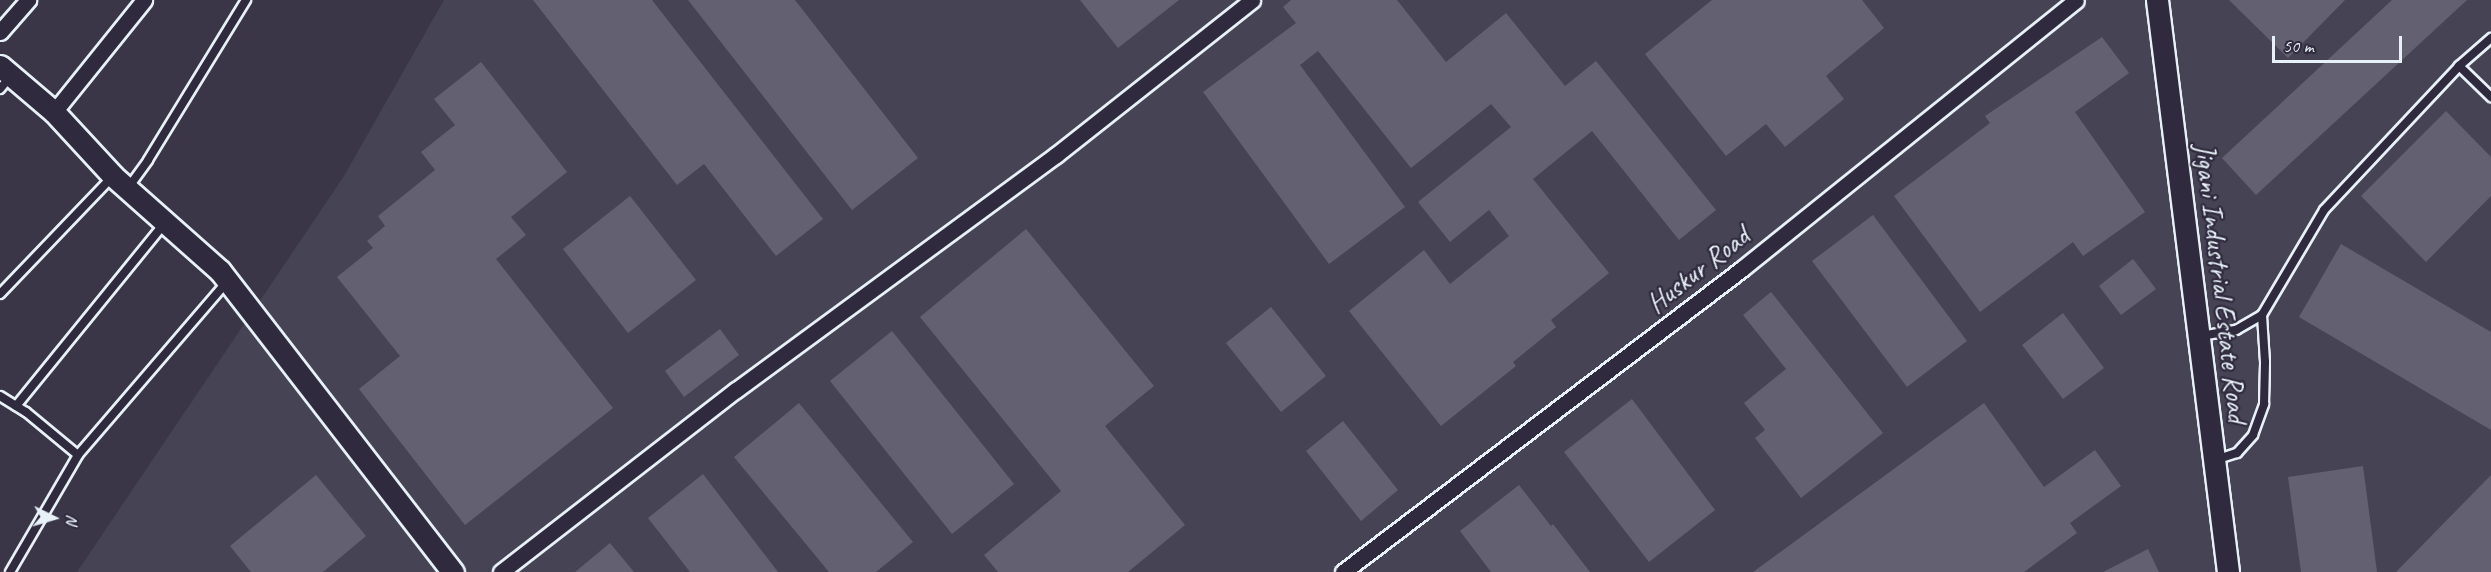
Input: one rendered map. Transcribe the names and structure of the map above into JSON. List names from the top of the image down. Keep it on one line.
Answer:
{"streets":{"street":["Huskur Road","Jigani Industrial Estate Road"]},"scale_bar":"50 m","north":"right"}
